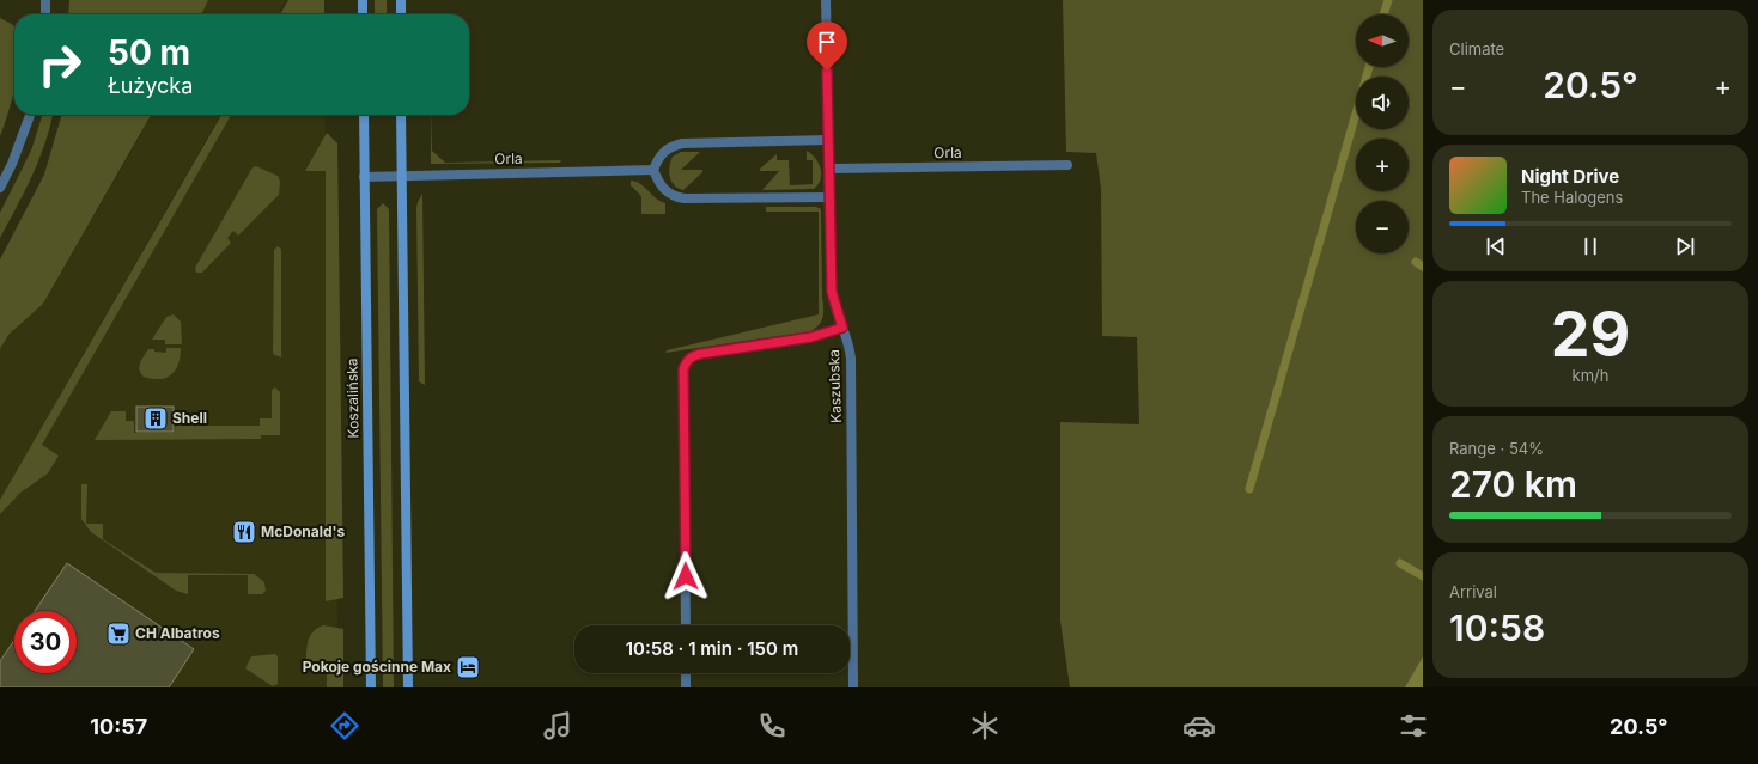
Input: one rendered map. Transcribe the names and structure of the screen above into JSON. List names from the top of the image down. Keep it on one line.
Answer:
{"streets":{"main road":["Koszalińska"],"street":["Orla","Kaszubska"]},"crossings":[["Orla","Kaszubska"],["Orla","Koszalińska"]],"places":{"building":["Shell"],"restaurant":["McDonald's"],"supermarket":["CH Albatros"],"hotel":["Pokoje gościnne Max"]},"north":"left","page":{"tile":["Climate",["29","km/h"],["Range · 54%","270 km"],["Arrival","10:58"]],"map_buttons":["+","−"],"turn":["50 m","Łużycka"],"heat":["−","20.5°","+"],"song":["Night Drive","The Halogens"],"limit":"30","trip":"10:58 · 1 min · 150 m","tabs":["10:57","20.5°"]}}
